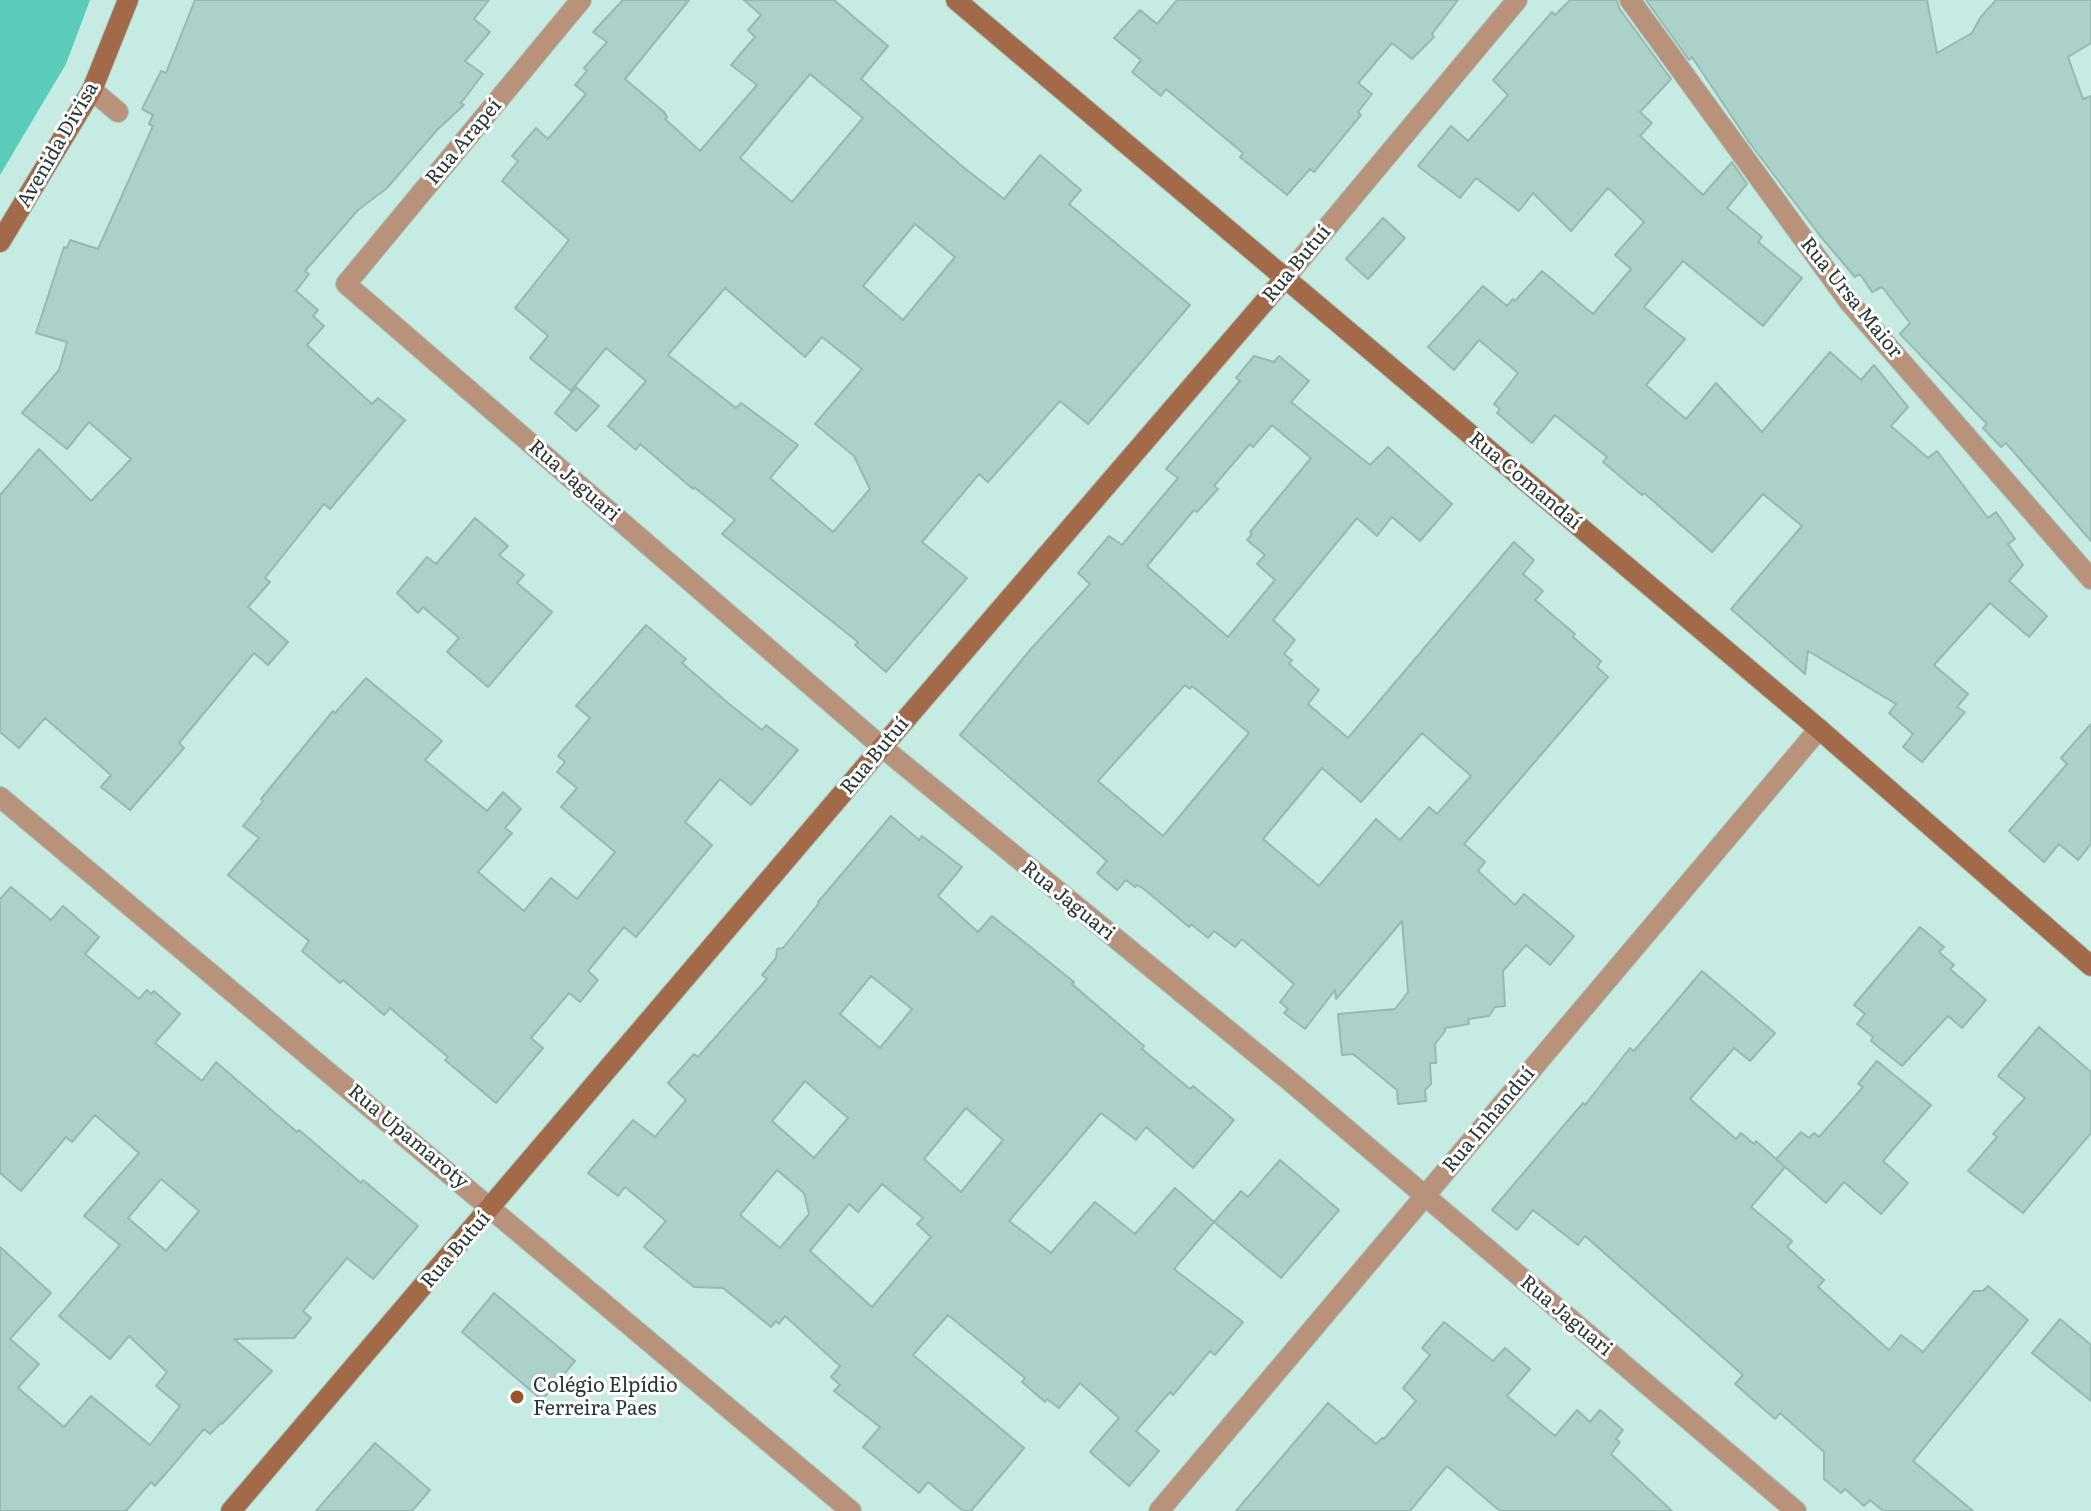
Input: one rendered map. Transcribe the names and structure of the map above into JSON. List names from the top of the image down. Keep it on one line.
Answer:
{"streets":{"street":["Rua Arapeí","Avenida Divisa","Rua Butuí","Rua Ursa Maior","Rua Jaguari","Rua Comandaí","Rua Inhanduí","Rua Upamaroty"]},"crossings":[["Rua Arapeí","Rua Jaguari"],["Rua Butuí","Rua Jaguari"],["Rua Butuí","Rua Comandaí"],["Rua Butuí","Rua Upamaroty"],["Rua Jaguari","Rua Inhanduí"],["Rua Comandaí","Rua Inhanduí"]],"places":["Colégio Elpídio Ferreira Paes"]}
